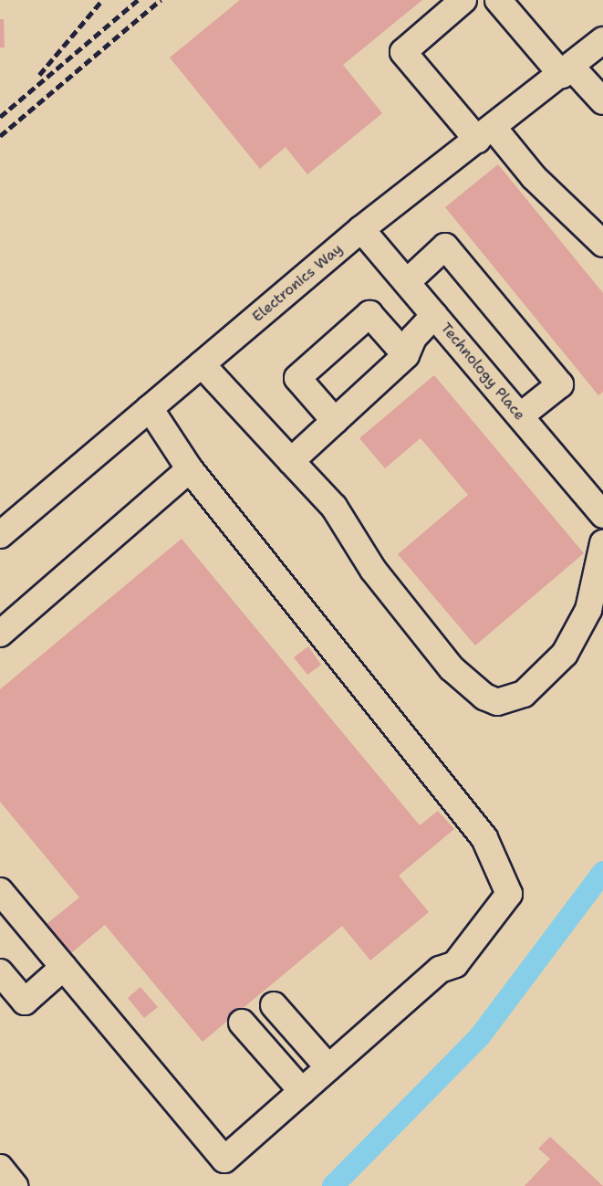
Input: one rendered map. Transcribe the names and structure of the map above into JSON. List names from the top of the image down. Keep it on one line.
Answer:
{"streets":{"street":["Electronics Way","Technology Place"]},"crossings":[["Electronics Way","Technology Place"]]}
